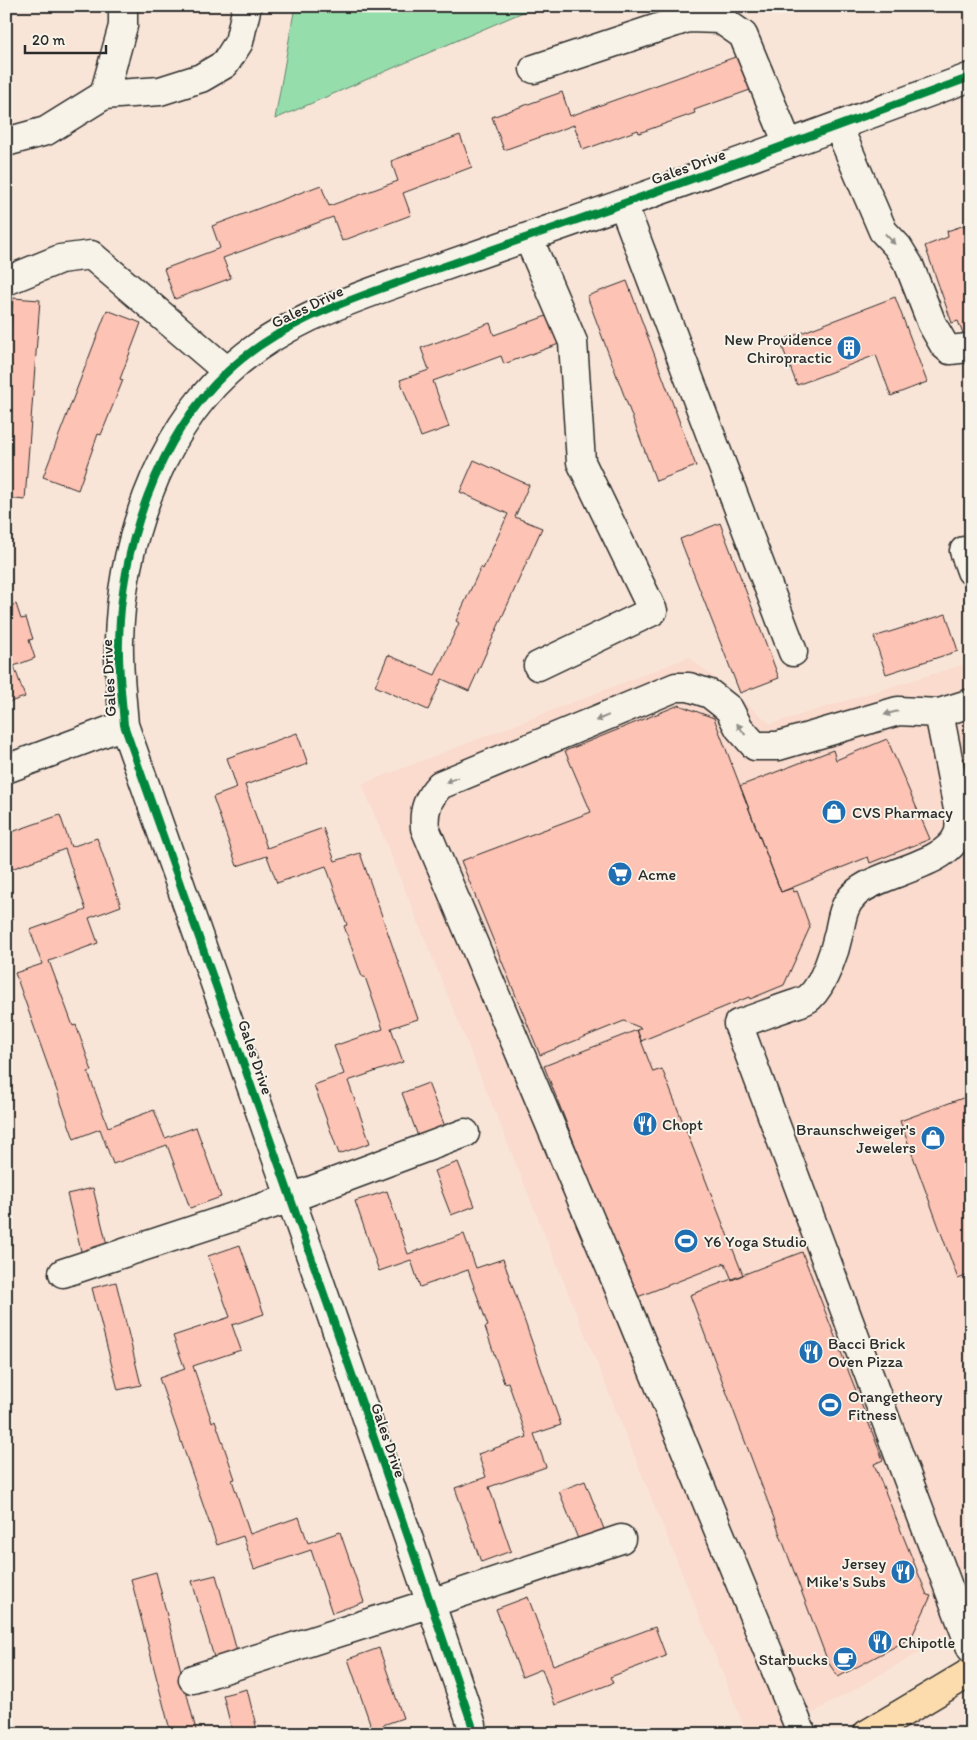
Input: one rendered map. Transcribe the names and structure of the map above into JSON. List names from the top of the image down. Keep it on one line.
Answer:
{"streets":{"street":["Gales Drive"]},"places":{"building":["New Providence Chiropractic"],"shop":["CVS Pharmacy","Braunschweiger's Jewelers"],"supermarket":["Acme"],"restaurant":["Chopt","Bacci Brick Oven Pizza","Jersey Mike's Subs","Chipotle"],"sports":["Y6 Yoga Studio","Orangetheory Fitness"],"cafe":["Starbucks"]},"scale_bar":"20 m"}
